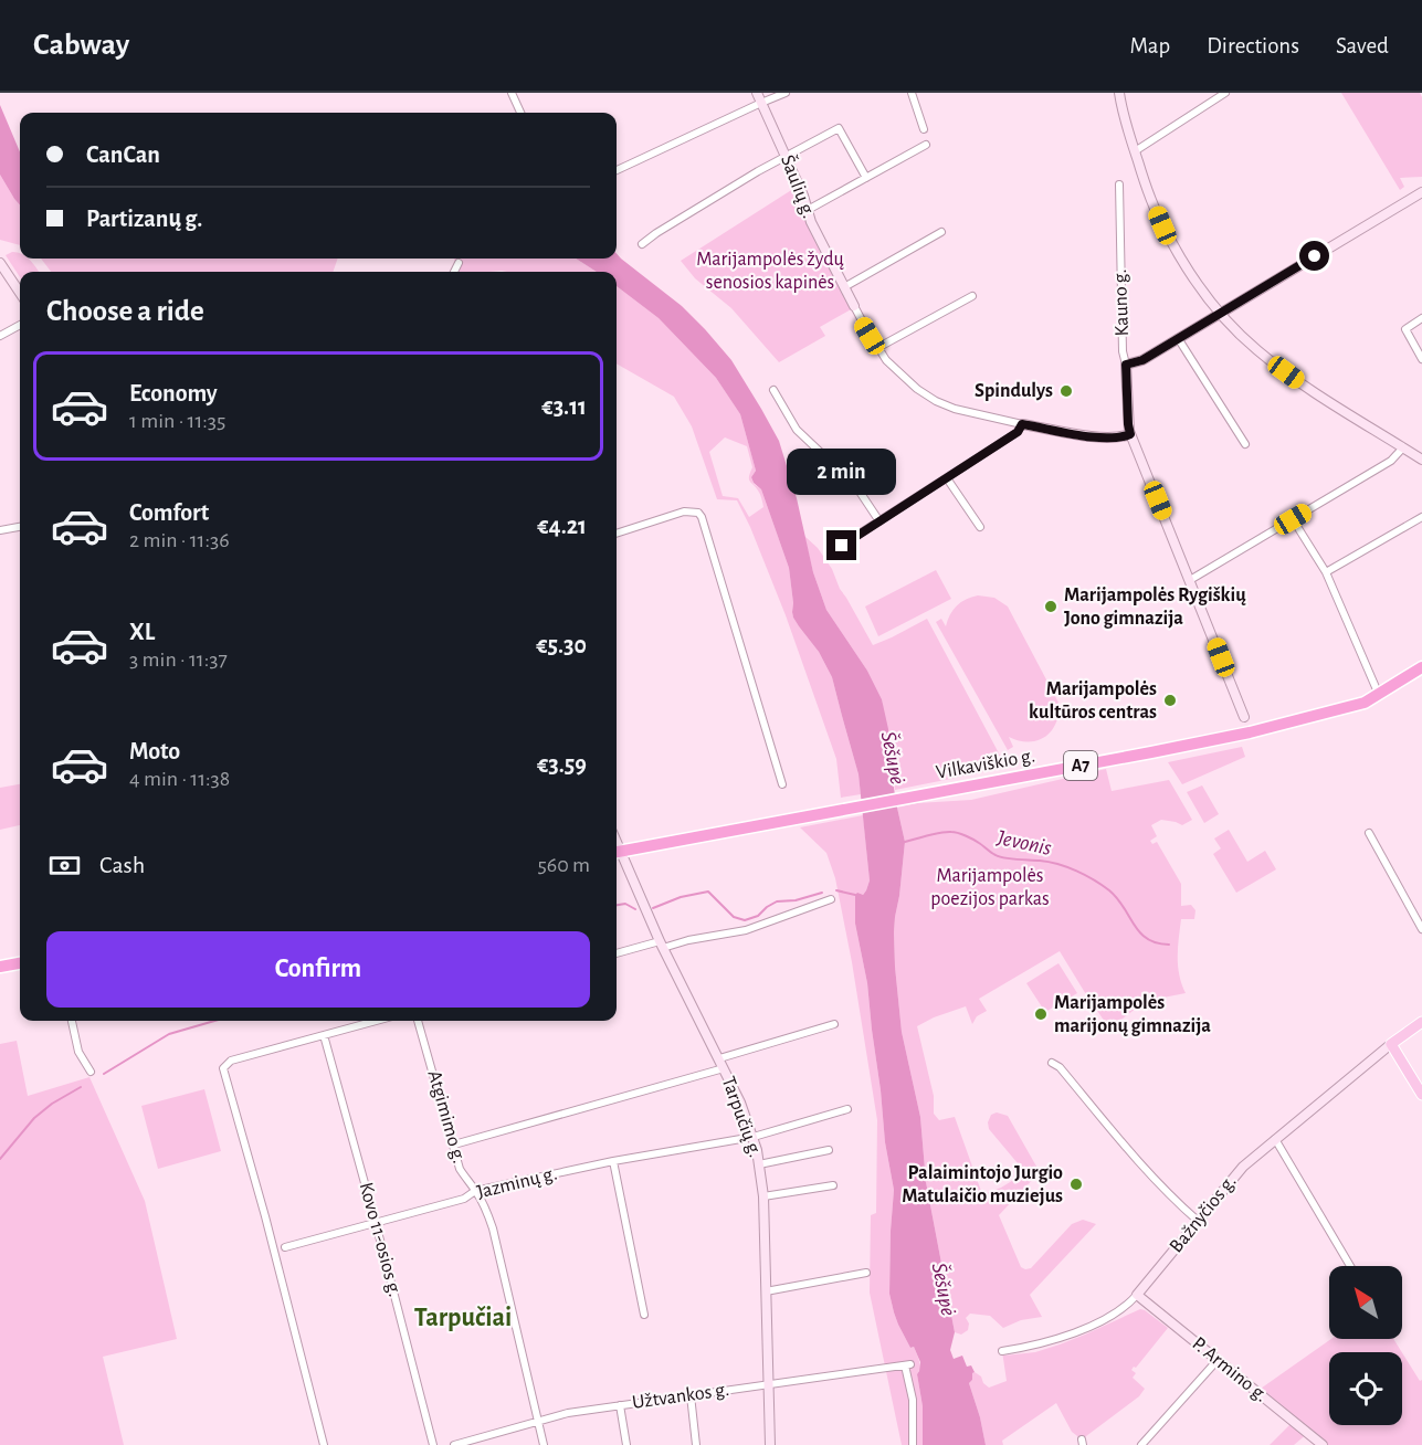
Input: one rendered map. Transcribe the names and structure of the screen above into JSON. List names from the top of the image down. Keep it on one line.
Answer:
{"streets":{"highway":["Vilkaviškio g.","A7"],"main road":["Šaulių g.","Kauno g.","Tarpučių g.","Bažnyčios g.","P. Armino g."],"street":["Atgimimo g.","Jazminų g.","Kovo 11-osios g.","Užtvankos g."]},"crossings":[["Šaulių g.","Kauno g."],["Vilkaviškio g.","A7"],["Atgimimo g.","Jazminų g."],["Atgimimo g.","Užtvankos g."],["Tarpučių g.","Jazminų g."],["Tarpučių g.","Užtvankos g."],["Jazminų g.","Kovo 11-osios g."],["Bažnyčios g.","P. Armino g."]],"districts":["Tarpučiai"],"water":["Šešupė","Jevonis"],"parks":["Marijampolės žydų senosios kapinės","Marijampolės poezijos parkas"],"places":["Spindulys","Marijampolės Rygiškių Jono gimnazija","Marijampolės kultūros centras","Marijampolės marijonų gimnazija","Palaimintojo Jurgio Matulaičio muziejus"],"north":"top left","page":{"header":"Cabway","nav":["Map","Directions","Saved"],"banner":["CanCan","Partizanų g."],"heading":"Choose a ride","list":[{"name":"Economy","note":"1 min · 11:35","value":"€3.11"},{"name":"Comfort","note":"2 min · 11:36","value":"€4.21"},{"name":"XL","note":"3 min · 11:37","value":"€5.30"},{"name":"Moto","note":"4 min · 11:38","value":"€3.59"}],"bubble":"2 min","pay":["Cash","560 m"],"buttons":"Confirm"}}
